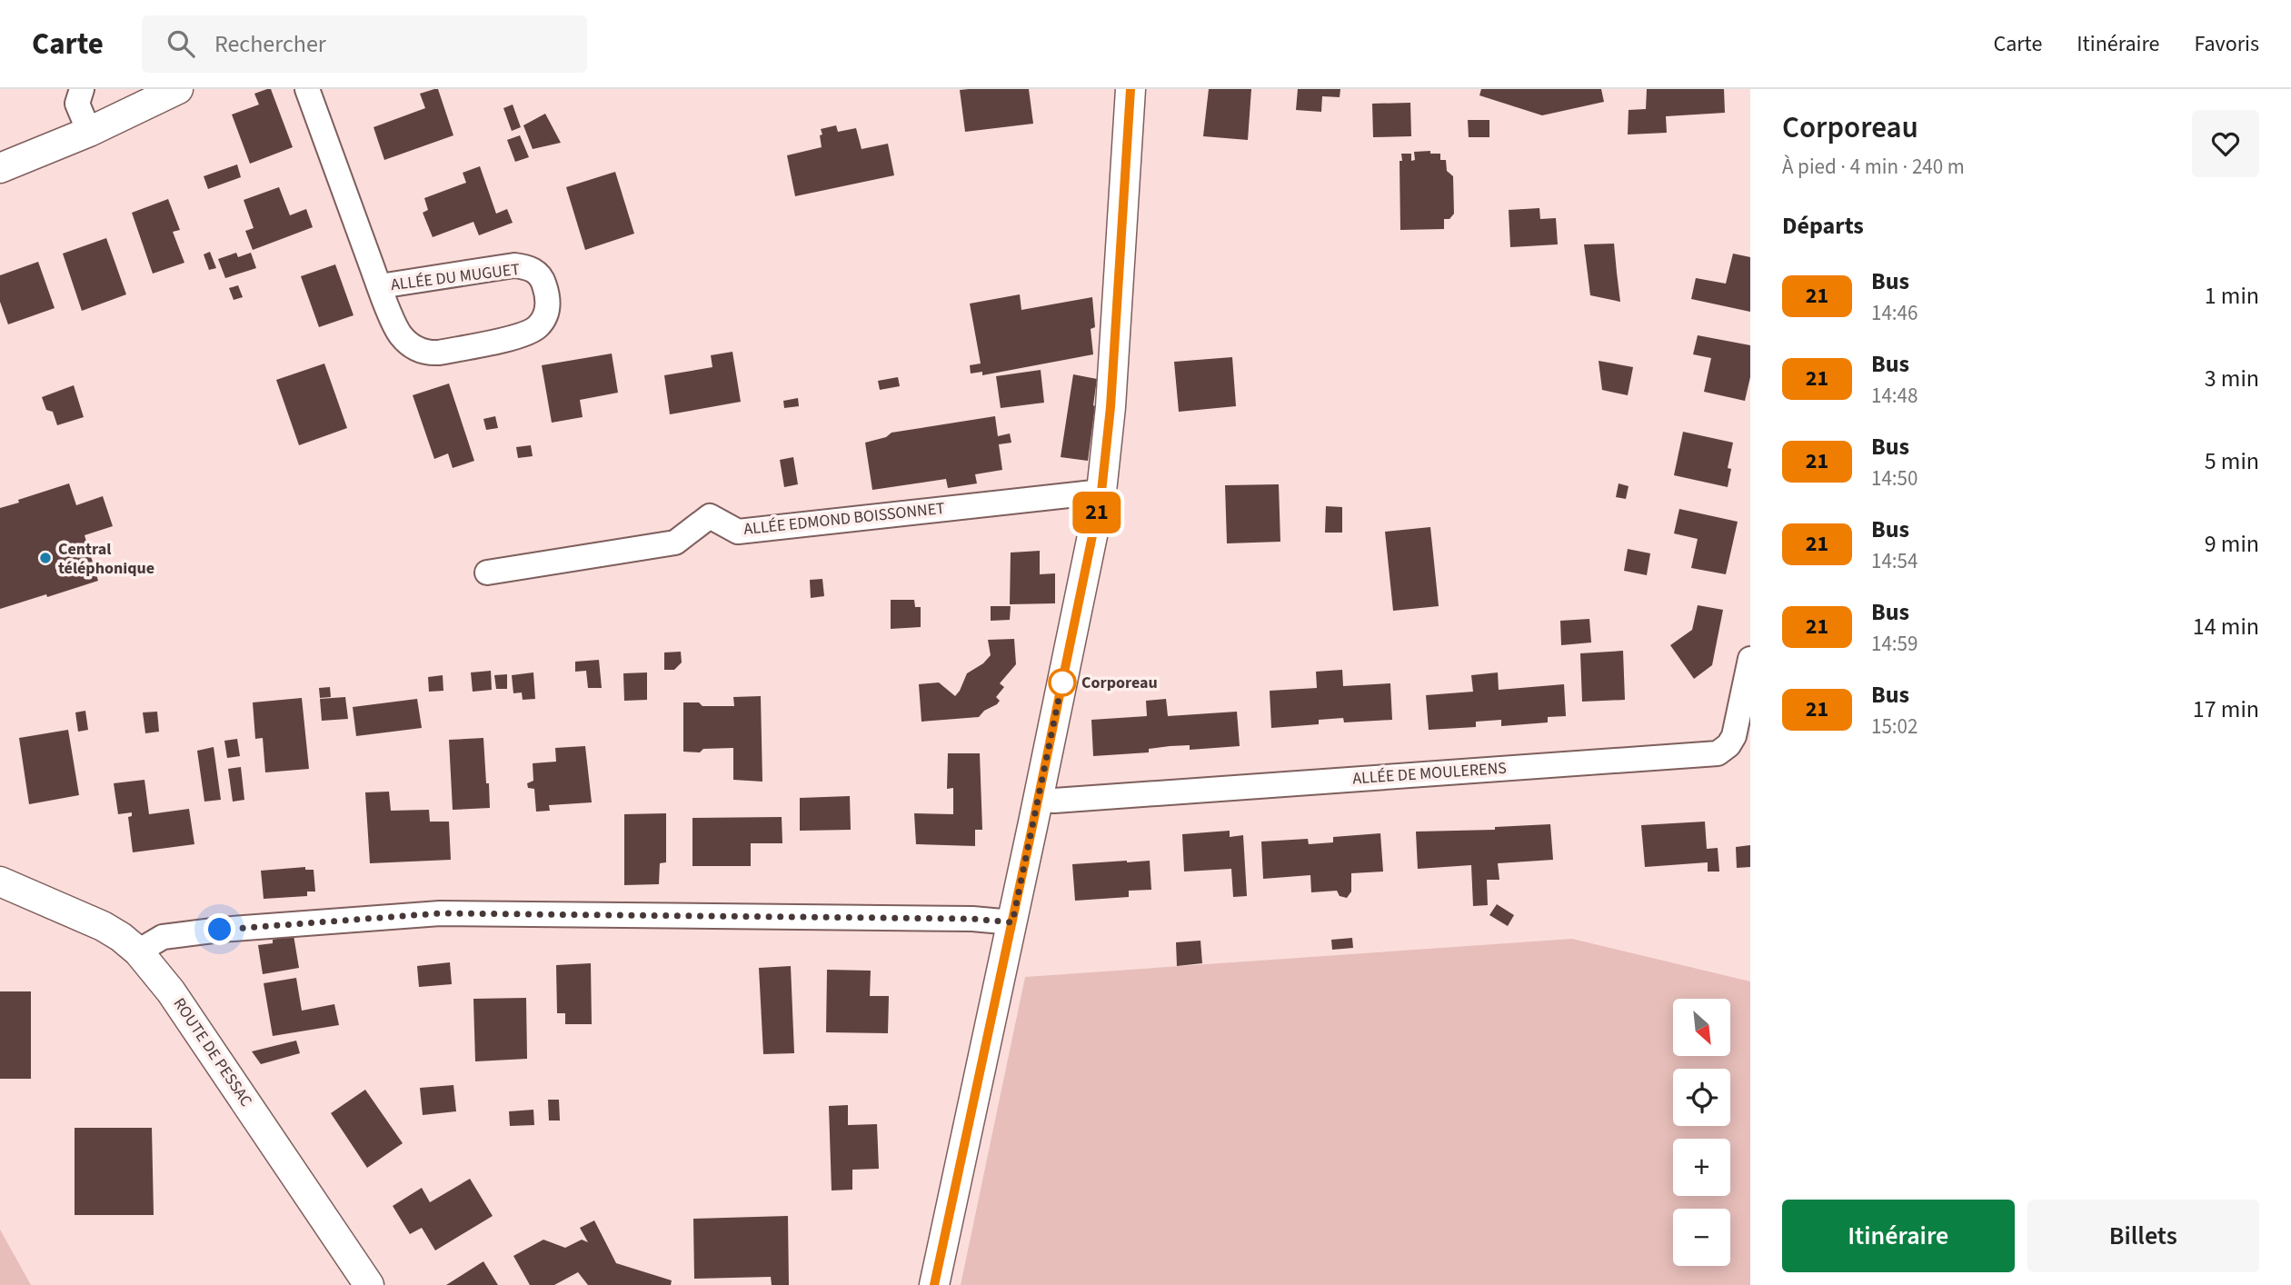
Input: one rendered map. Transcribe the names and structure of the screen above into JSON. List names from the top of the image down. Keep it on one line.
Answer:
{"streets":{"street":["ALLÉE DU MUGUET","ALLÉE EDMOND BOISSONNET","ALLÉE DE MOULERENS","ROUTE DE PESSAC"]},"places":["Central téléphonique","Corporeau"],"lines":["bus line 21"],"north":"bottom right","page":{"header":"Carte","search":"Rechercher","nav":["Carte","Itinéraire","Favoris"],"on_map":"21","heading":[["Corporeau","À pied · 4 min · 240 m"],"Départs"],"list":[{"mark":"21","name":"Bus","note":"14:46","value":"1 min"},{"mark":"21","name":"Bus","note":"14:48","value":"3 min"},{"mark":"21","name":"Bus","note":"14:50","value":"5 min"},{"mark":"21","name":"Bus","note":"14:54","value":"9 min"},{"mark":"21","name":"Bus","note":"14:59","value":"14 min"},{"mark":"21","name":"Bus","note":"15:02","value":"17 min"}],"map_buttons":["+","−"],"buttons":["Itinéraire","Billets"]}}
